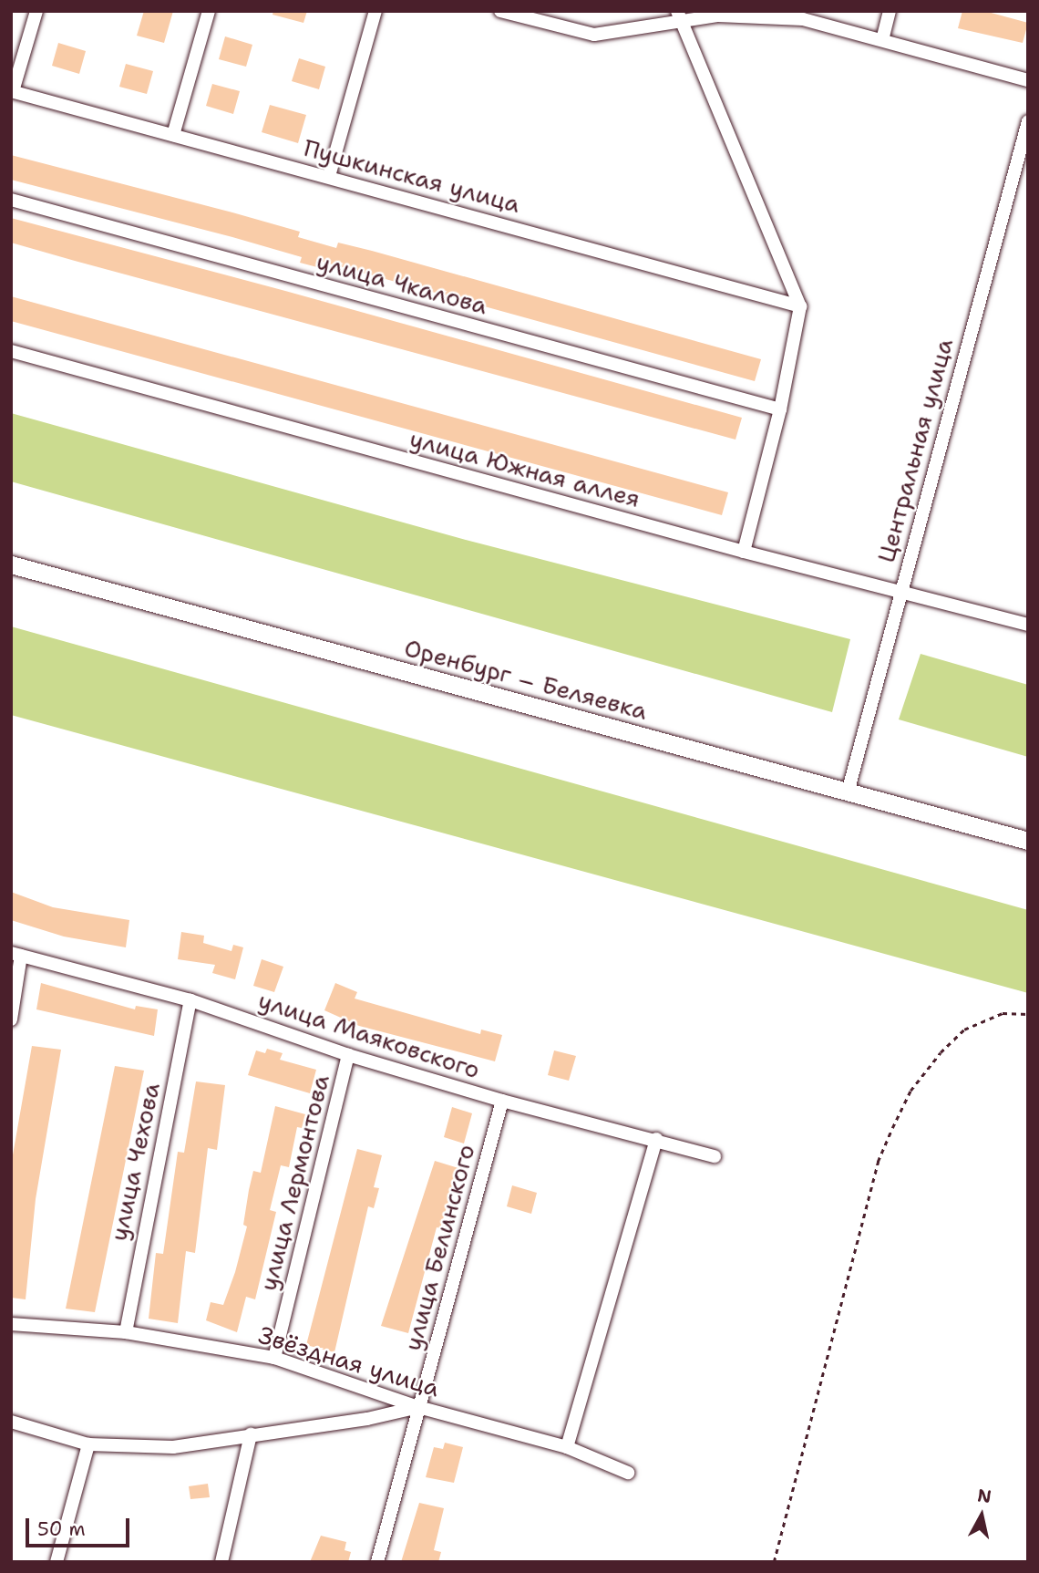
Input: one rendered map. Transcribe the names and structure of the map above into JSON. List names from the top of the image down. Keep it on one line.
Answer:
{"streets":{"main road":["Оренбург – Беляевка"],"street":["Пушкинская улица","улица Чкалова","Центральная улица","улица Южная аллея","улица Маяковского","улица Чехова","улица Лермонтова","улица Белинского","Звёздная улица"]},"crossings":[["Центральная улица","улица Южная аллея"],["Центральная улица","Оренбург – Беляевка"],["улица Маяковского","улица Чехова"],["улица Маяковского","улица Лермонтова"],["улица Маяковского","улица Белинского"],["улица Чехова","Звёздная улица"],["улица Лермонтова","Звёздная улица"],["улица Белинского","Звёздная улица"]],"scale_bar":"50 m","north":"top"}
